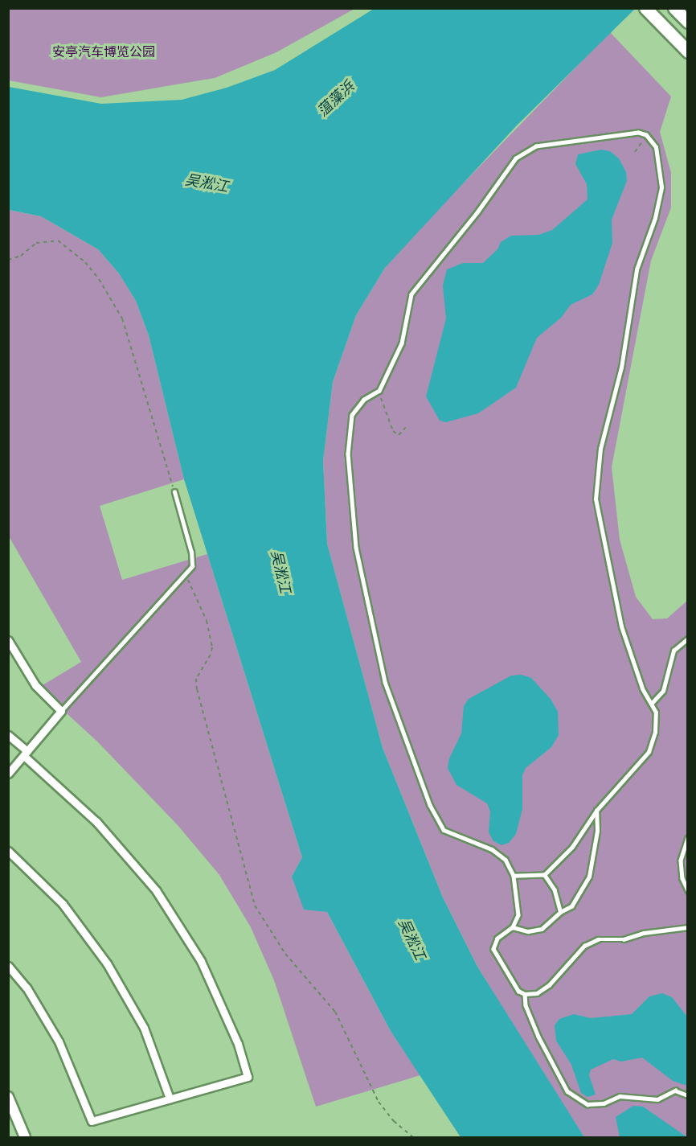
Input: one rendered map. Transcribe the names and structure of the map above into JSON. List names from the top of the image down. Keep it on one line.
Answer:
{"water":["蕰藻浜","吴淞江"],"parks":["安亭汽车博览公园"]}
